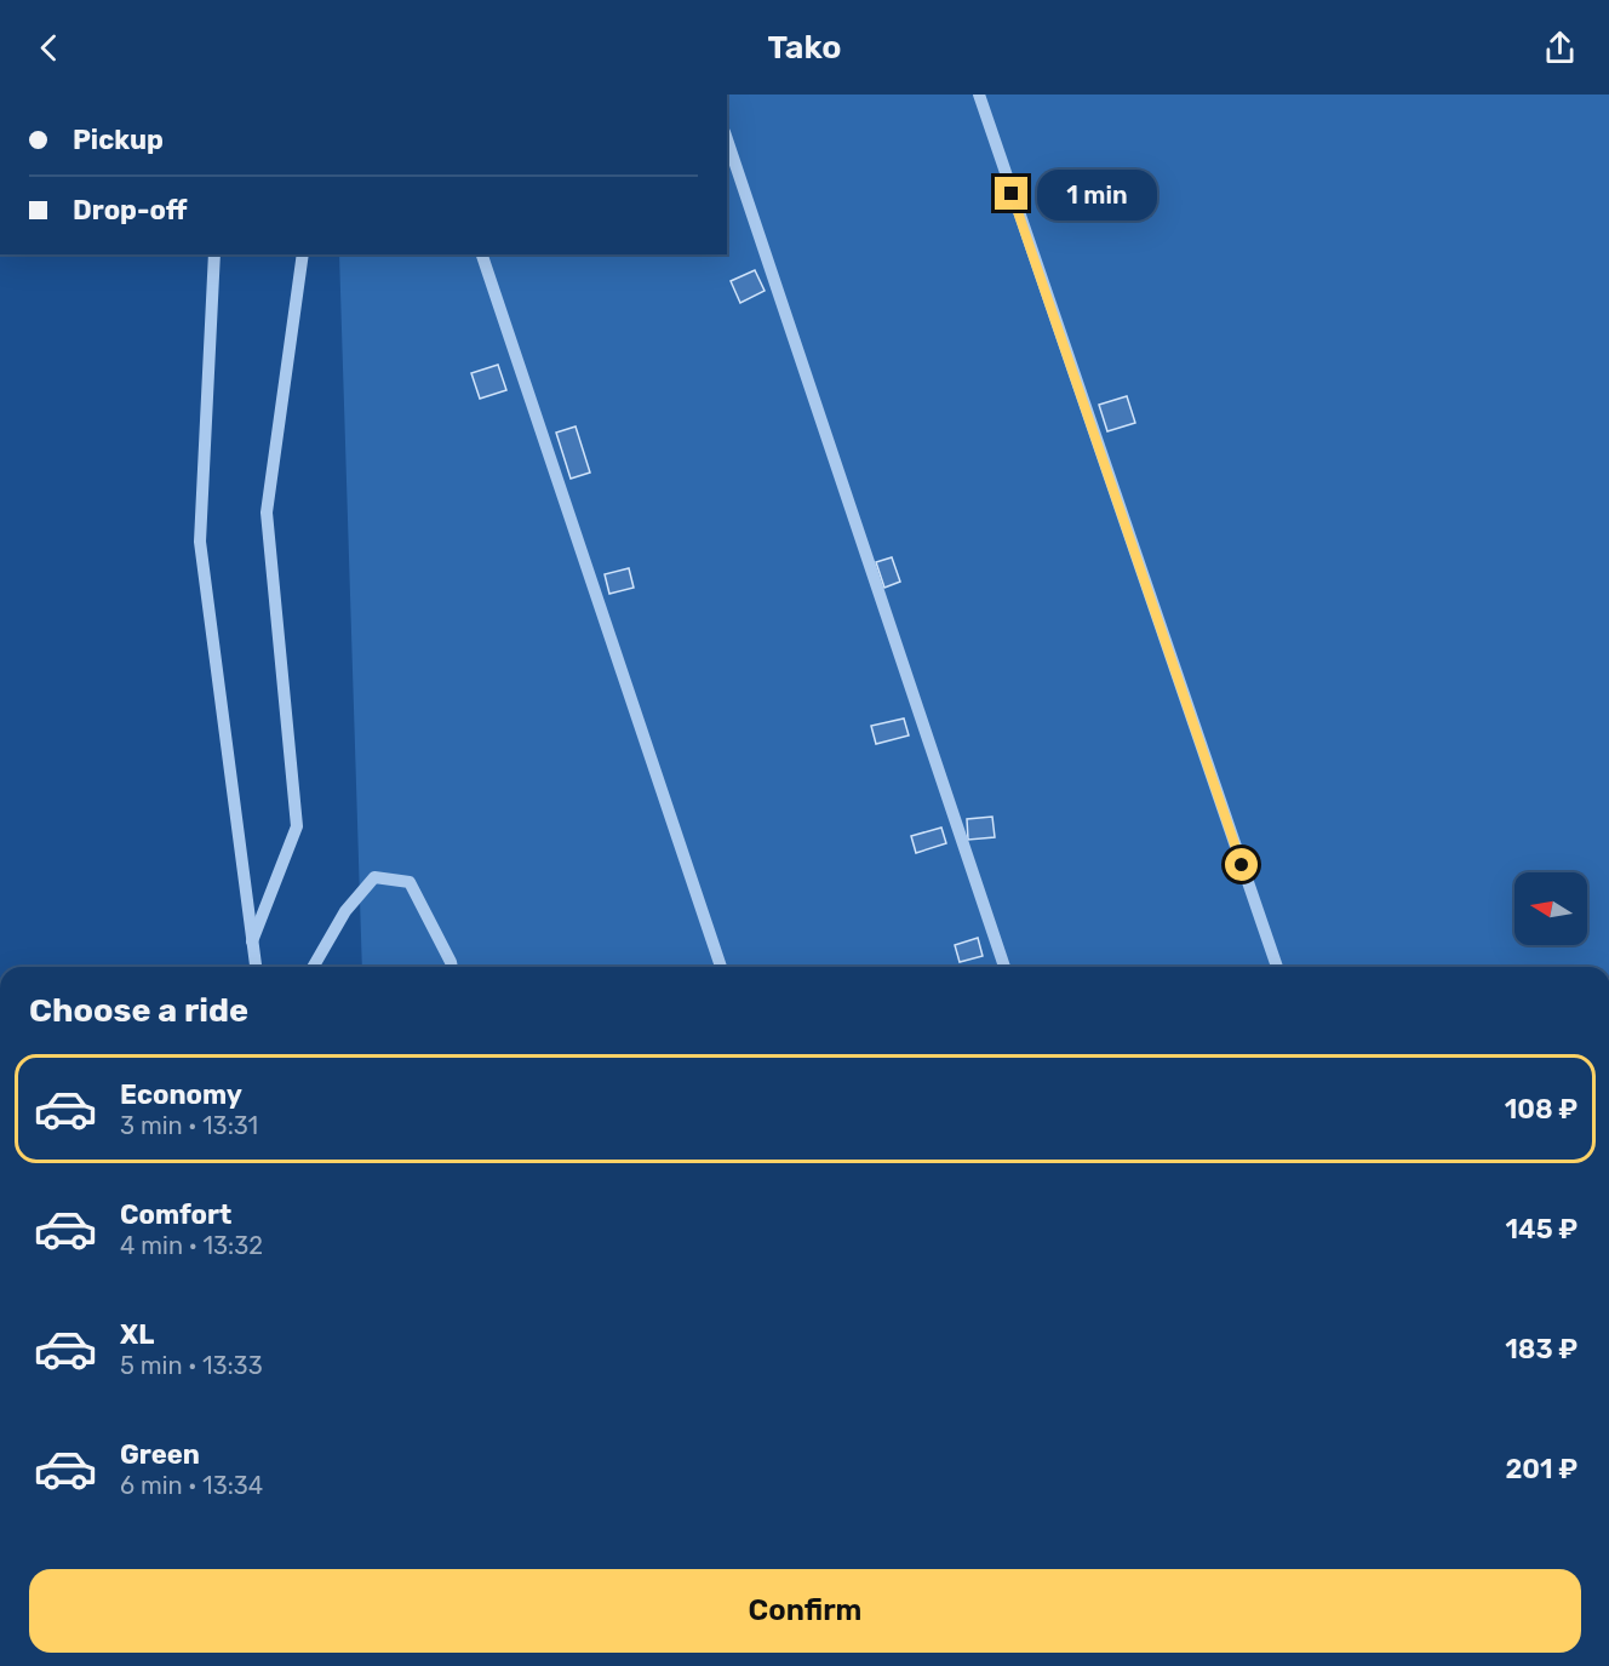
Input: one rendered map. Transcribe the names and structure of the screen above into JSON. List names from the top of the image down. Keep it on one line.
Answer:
{"north":"left","page":{"header":"Tako","banner":["Pickup","Drop-off"],"bubble":"1 min","heading":"Choose a ride","list":[{"name":"Economy","note":"3 min · 13:31","value":"108 ₽"},{"name":"Comfort","note":"4 min · 13:32","value":"145 ₽"},{"name":"XL","note":"5 min · 13:33","value":"183 ₽"},{"name":"Green","note":"6 min · 13:34","value":"201 ₽"}],"buttons":"Confirm"}}
